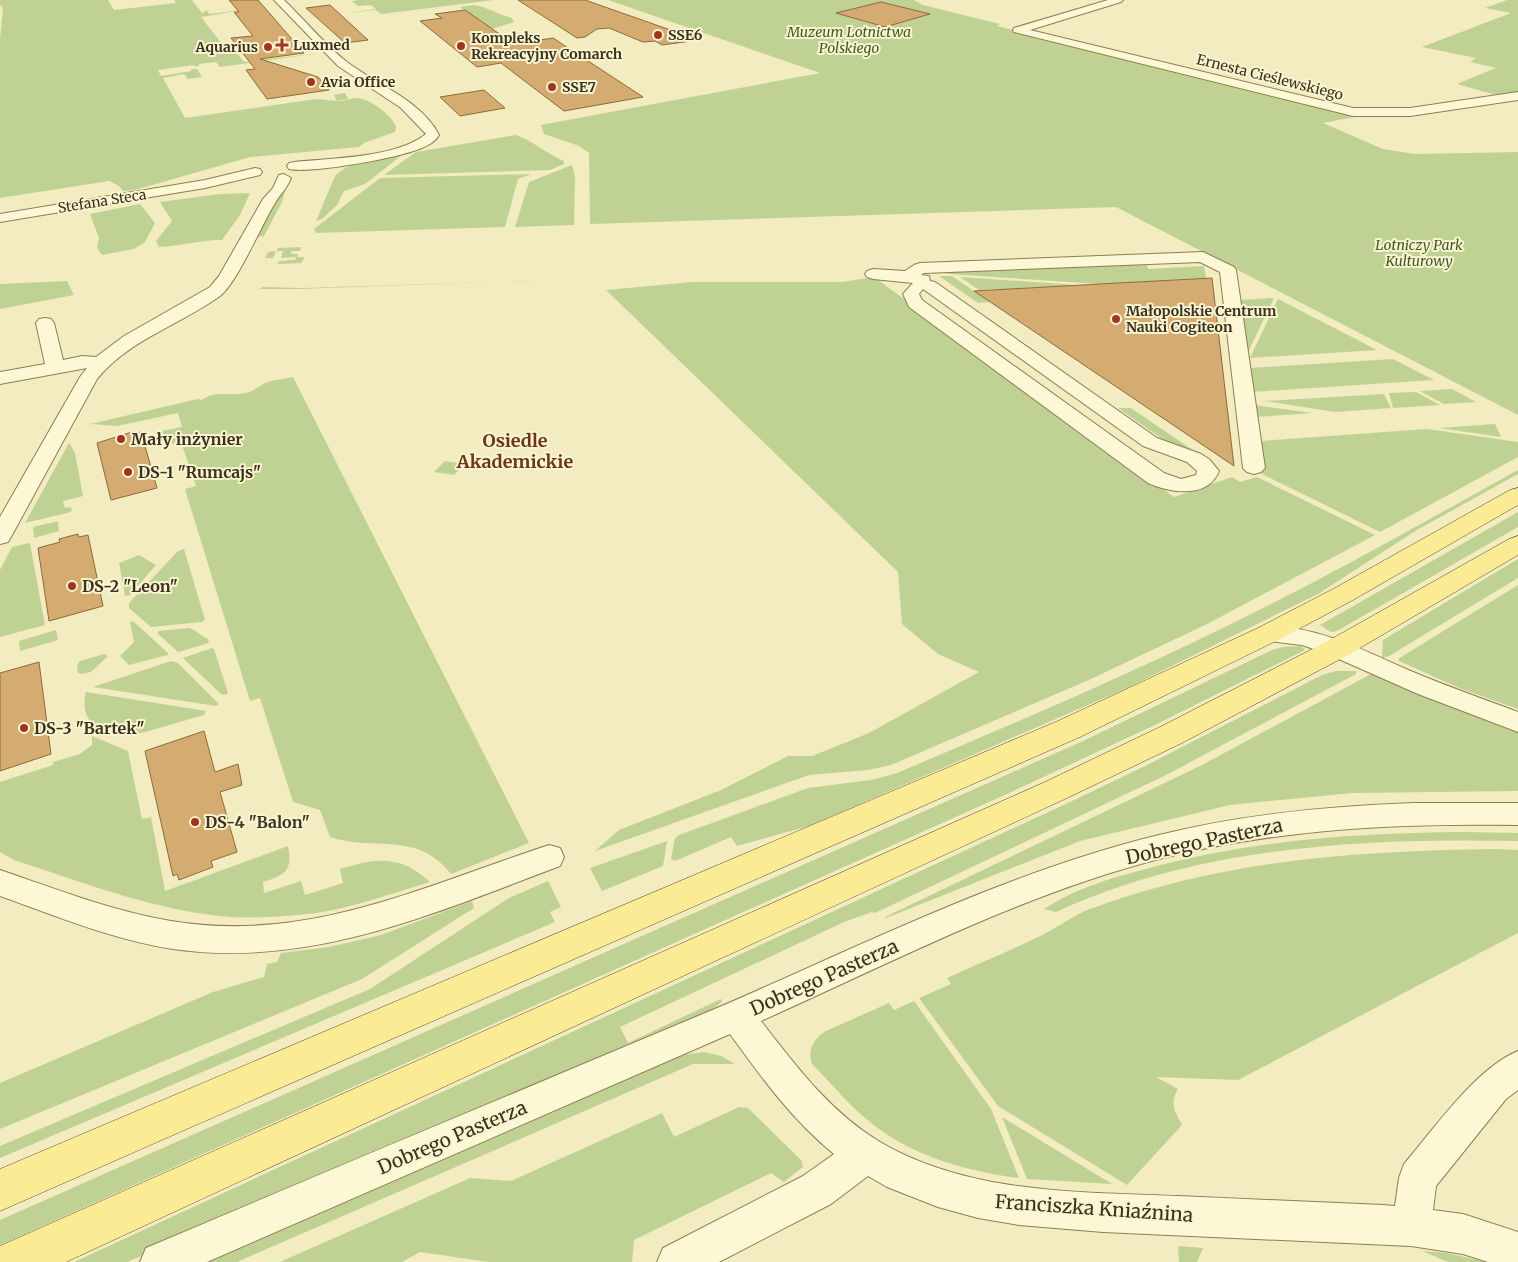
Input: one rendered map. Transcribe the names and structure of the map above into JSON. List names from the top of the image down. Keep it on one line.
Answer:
{"streets":{"street":["Ernesta Cieślewskiego","Stefana Steca","Dobrego Pasterza","Franciszka Kniaźnina"]},"crossings":[["Dobrego Pasterza","Franciszka Kniaźnina"]],"districts":["Osiedle Akademickie"],"parks":["Muzeum Lotnictwa Polskiego","Lotniczy Park Kulturowy"],"places":{"other":["SSE6","Kompleks Rekreacyjny Comarch","Aquarius","Avia Office","SSE7","Małopolskie Centrum Nauki Cogiteon","Mały inżynier","DS-1 \"Rumcajs\"","DS-2 \"Leon\"","DS-3 \"Bartek\"","DS-4 \"Balon\""],"health":["Luxmed"]}}
